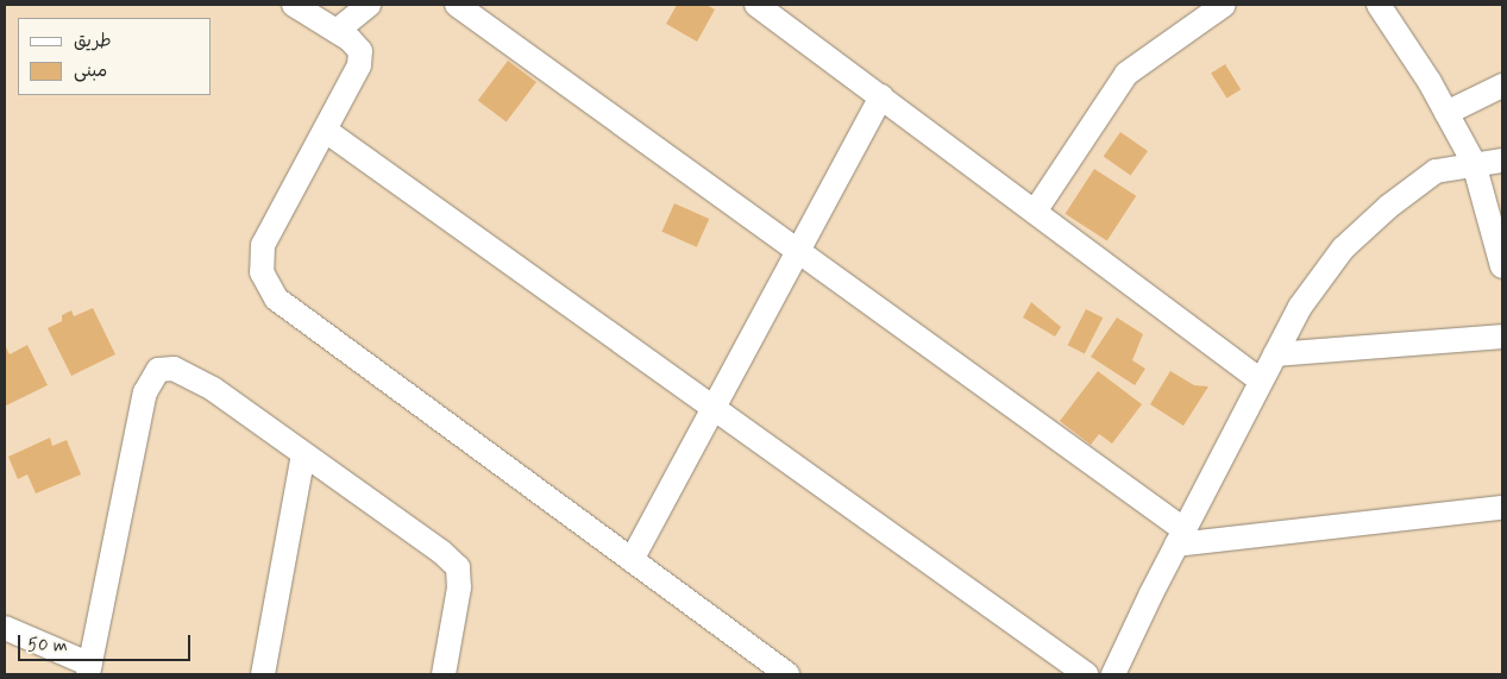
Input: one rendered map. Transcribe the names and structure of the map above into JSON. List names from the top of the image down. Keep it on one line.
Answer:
{"legend":["طريق","مبنى"],"scale_bar":"50 m"}
